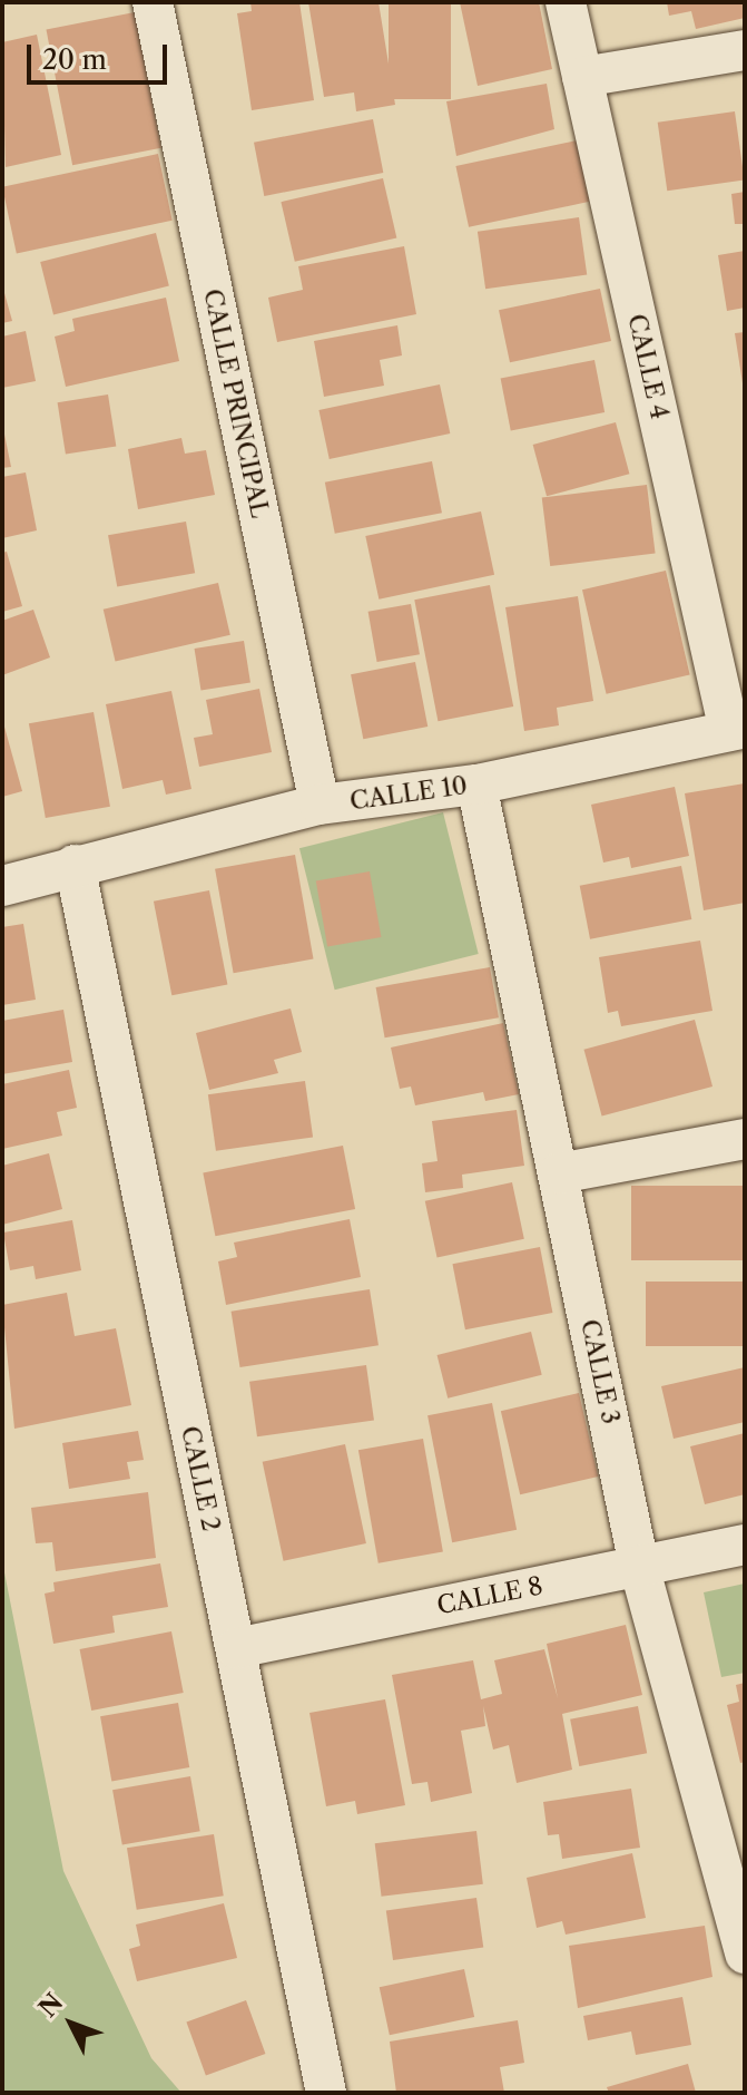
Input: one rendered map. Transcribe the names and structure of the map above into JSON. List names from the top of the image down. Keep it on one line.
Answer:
{"streets":{"street":["CALLE 4","CALLE PRINCIPAL","CALLE 10","CALLE 3","CALLE 2","CALLE 8"]},"crossings":[["CALLE 4","CALLE 10"],["CALLE PRINCIPAL","CALLE 10"],["CALLE 10","CALLE 3"],["CALLE 10","CALLE 2"],["CALLE 3","CALLE 8"],["CALLE 2","CALLE 8"]],"scale_bar":"20 m","north":"top left"}
